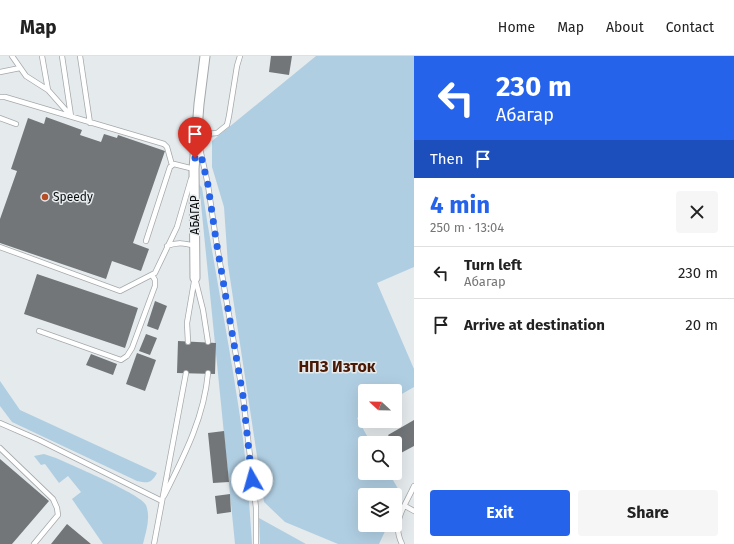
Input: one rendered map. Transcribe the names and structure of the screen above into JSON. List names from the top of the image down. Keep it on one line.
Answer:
{"streets":{"street":["АБАГАР"]},"districts":["НПЗ Изток"],"places":["Speedy"],"north":"left","page":{"header":"Map","nav":["Home","Map","About","Contact"],"turn":["230 m","Абагар"],"then":"Then","heading":["4 min","250 m · 13:04"],"list":[{"name":"Turn left","note":"Абагар","value":"230 m"},{"name":"Arrive at destination","value":"20 m"}],"buttons":["Exit","Share"]}}
